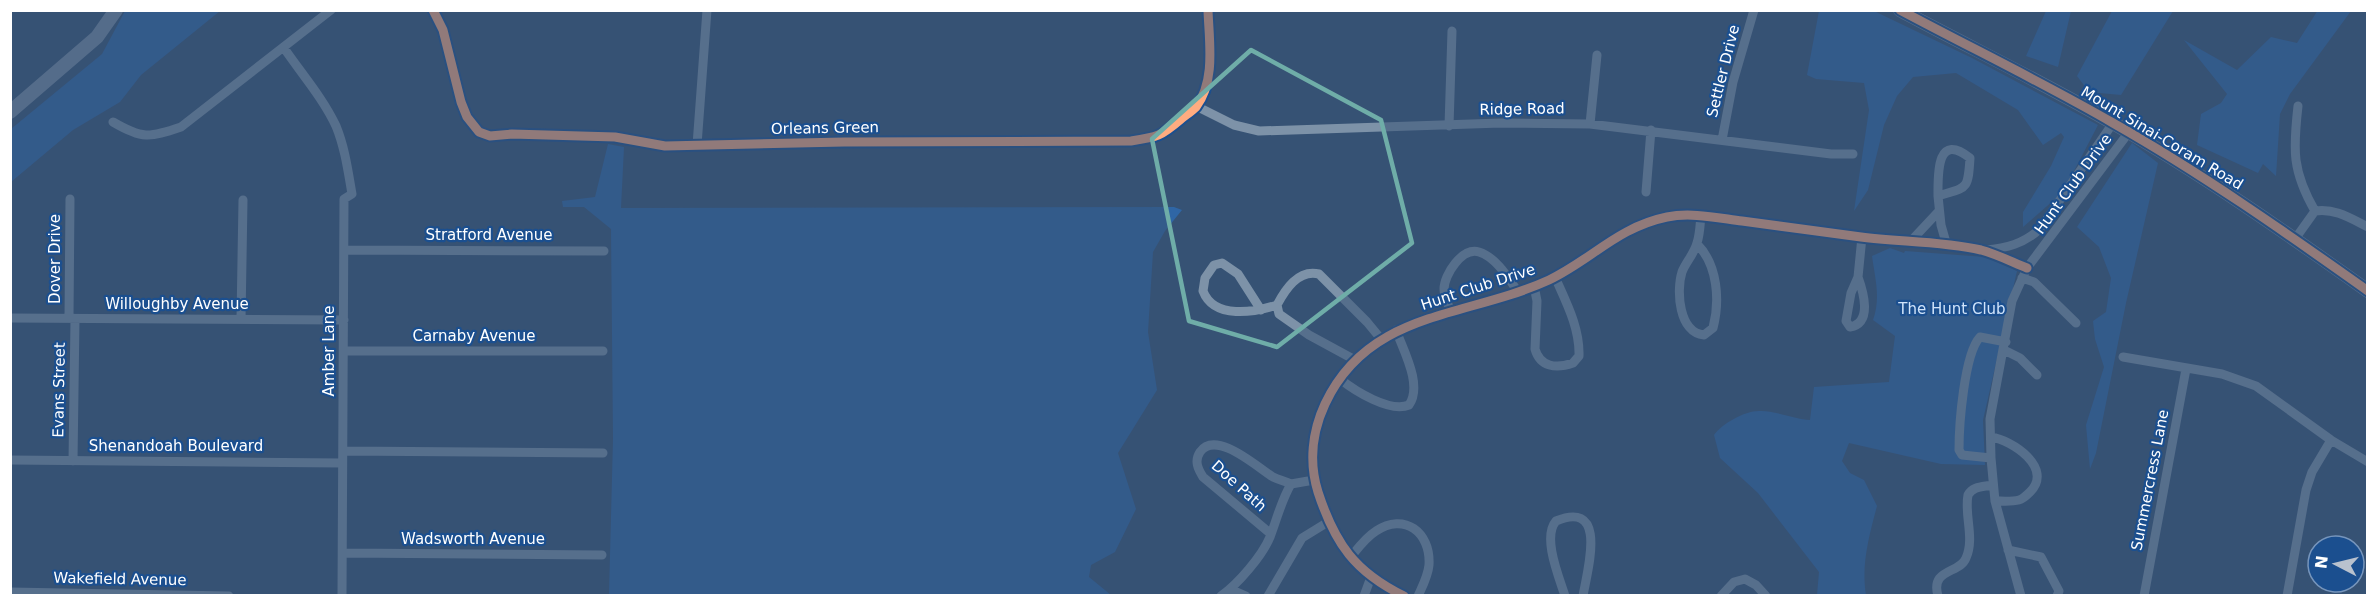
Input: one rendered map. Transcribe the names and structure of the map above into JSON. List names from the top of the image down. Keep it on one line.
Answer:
{"streets":{"main road":["Mount Sinai-Coram Road"],"street":["Settler Drive","Ridge Road","Orleans Green","Hunt Club Drive","Stratford Avenue","Dover Drive","Willoughby Avenue","Carnaby Avenue","Amber Lane","Evans Street","Shenandoah Boulevard","Summercress Lane","Doe Path","Wadsworth Avenue","Wakefield Avenue"]},"crossings":[["Settler Drive","Ridge Road"],["Ridge Road","Orleans Green"],["Mount Sinai-Coram Road","Hunt Club Drive"],["Stratford Avenue","Amber Lane"],["Dover Drive","Willoughby Avenue"],["Dover Drive","Evans Street"],["Willoughby Avenue","Amber Lane"],["Willoughby Avenue","Evans Street"],["Carnaby Avenue","Amber Lane"],["Amber Lane","Shenandoah Boulevard"],["Evans Street","Shenandoah Boulevard"]],"parks":["The Hunt Club"],"north":"left"}
